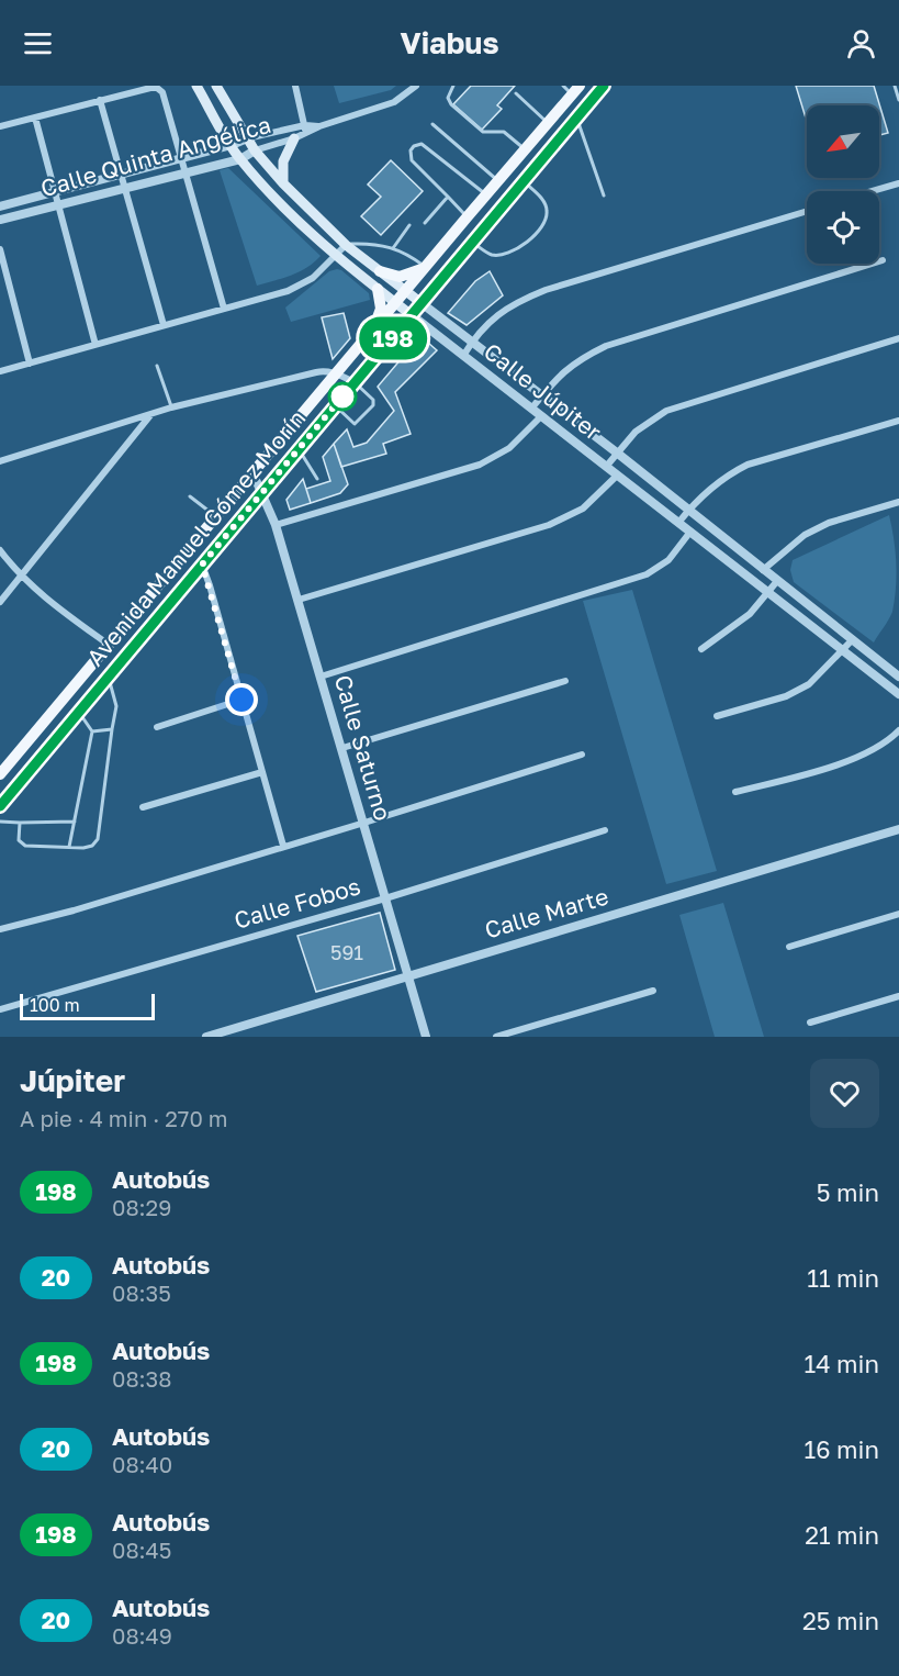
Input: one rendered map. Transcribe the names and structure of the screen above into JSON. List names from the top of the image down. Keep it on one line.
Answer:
{"streets":{"main road":["Calle Júpiter","Avenida Manuel Gómez Morín"],"street":["Calle Quinta Angélica","Calle Saturno","Calle Fobos","Calle Marte"]},"crossings":[["Calle Quinta Angélica","Calle Júpiter"],["Calle Júpiter","Avenida Manuel Gómez Morín"],["Avenida Manuel Gómez Morín","Calle Saturno"],["Calle Saturno","Calle Fobos"],["Calle Saturno","Calle Marte"]],"lines":["bus line 198"],"house_numbers":["591"],"scale_bar":"100 m","north":"bottom left","page":{"header":"Viabus","on_map":"198","scale":"100 m","heading":["Júpiter","A pie · 4 min · 270 m"],"list":[{"mark":"198","name":"Autobús","note":"08:29","value":"5 min"},{"mark":"20","name":"Autobús","note":"08:35","value":"11 min"},{"mark":"198","name":"Autobús","note":"08:38","value":"14 min"},{"mark":"20","name":"Autobús","note":"08:40","value":"16 min"},{"mark":"198","name":"Autobús","note":"08:45","value":"21 min"},{"mark":"20","name":"Autobús","note":"08:49","value":"25 min"}]}}
